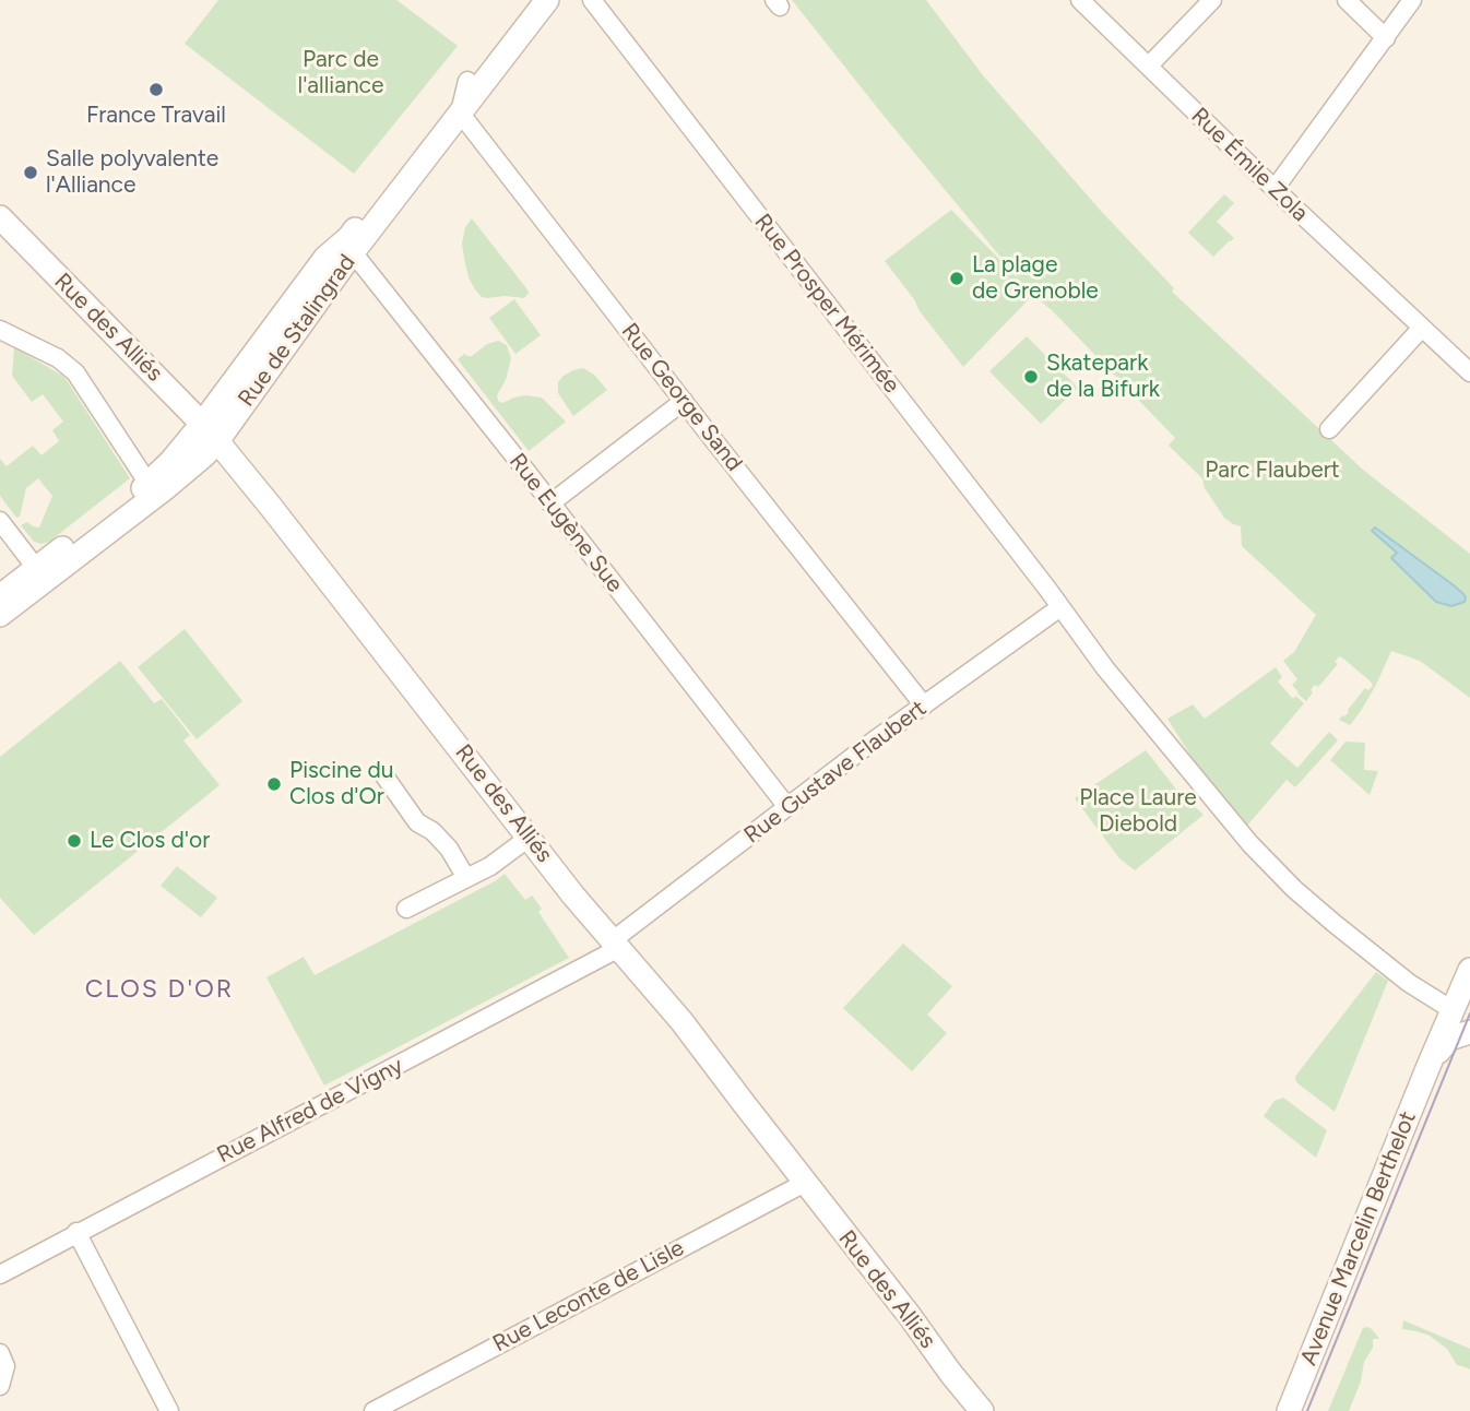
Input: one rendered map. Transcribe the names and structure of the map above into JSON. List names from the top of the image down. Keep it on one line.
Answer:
{"streets":{"main road":["Rue des Alliés","Rue de Stalingrad","Avenue Marcelin Berthelot"],"street":["Rue Émile Zola","Rue Prosper Mérimée","Rue George Sand","Rue Eugène Sue","Rue Gustave Flaubert","Rue Alfred de Vigny","Rue Leconte de Lisle"]},"crossings":[["Rue Prosper Mérimée","Rue Gustave Flaubert"],["Rue Prosper Mérimée","Avenue Marcelin Berthelot"],["Rue des Alliés","Rue de Stalingrad"],["Rue des Alliés","Rue Gustave Flaubert"],["Rue des Alliés","Rue Alfred de Vigny"],["Rue des Alliés","Rue Leconte de Lisle"],["Rue de Stalingrad","Rue George Sand"],["Rue de Stalingrad","Rue Eugène Sue"],["Rue George Sand","Rue Gustave Flaubert"],["Rue Eugène Sue","Rue Gustave Flaubert"],["Rue Gustave Flaubert","Rue Alfred de Vigny"]],"districts":["CLOS D'OR"],"parks":["Parc de l'alliance","Parc Flaubert","Place Laure Diebold"],"places":["France Travail","Salle polyvalente l'Alliance","La plage de Grenoble","Skatepark de la Bifurk","Piscine du Clos d'Or","Le Clos d'or"]}
